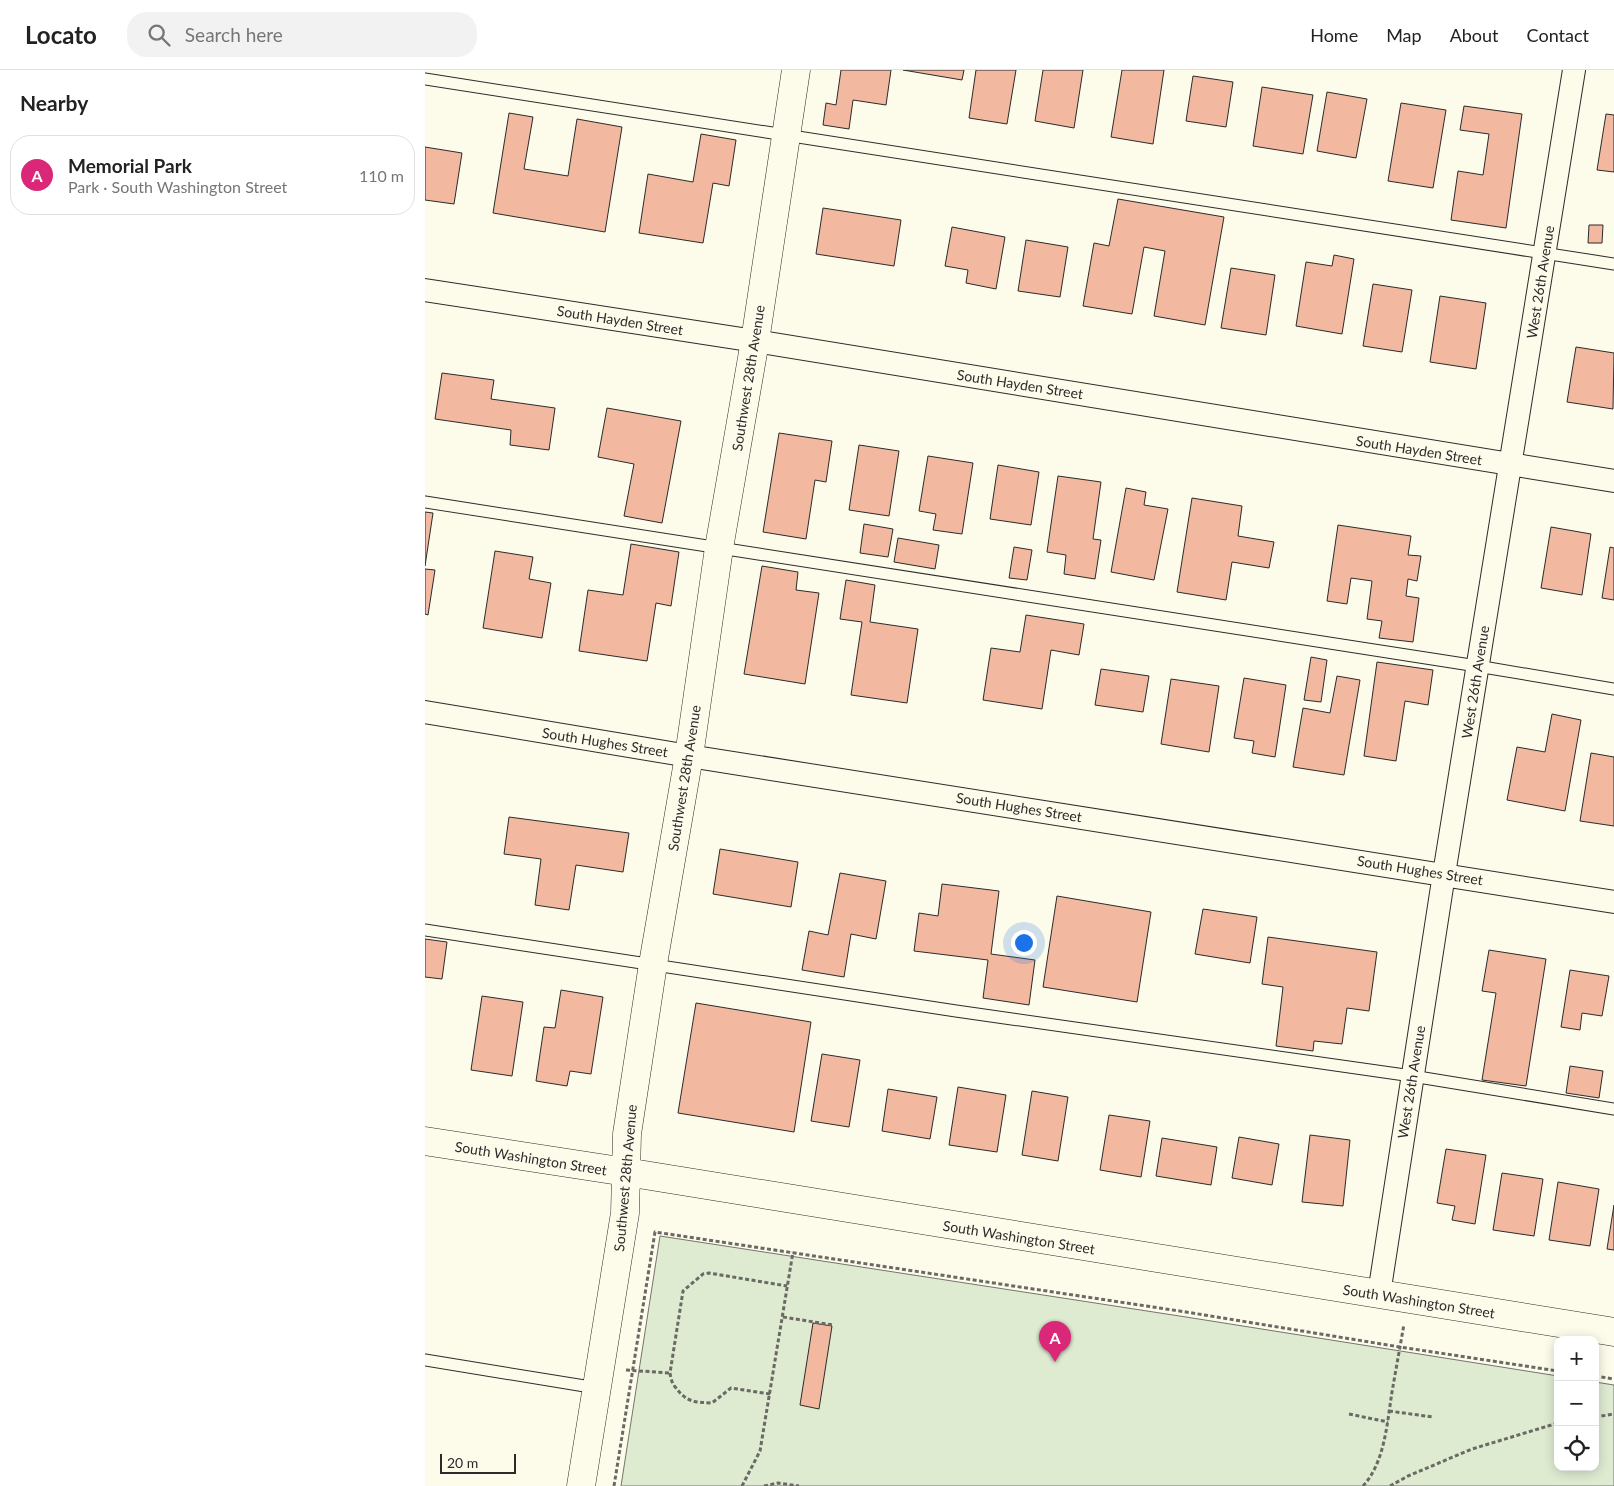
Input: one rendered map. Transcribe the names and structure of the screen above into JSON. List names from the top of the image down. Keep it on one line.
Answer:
{"streets":{"main road":["Southwest 28th Avenue","South Washington Street"],"street":["West 26th Avenue","South Hayden Street","South Hughes Street"]},"crossings":[["West 26th Avenue","South Hayden Street"],["West 26th Avenue","South Hughes Street"],["West 26th Avenue","South Washington Street"],["South Hayden Street","Southwest 28th Avenue"],["Southwest 28th Avenue","South Hughes Street"],["Southwest 28th Avenue","South Washington Street"]],"scale_bar":"20 m","page":{"header":"Locato","search":"Search here","nav":["Home","Map","About","Contact"],"heading":"Nearby","list":[{"mark":"A","name":"Memorial Park","note":"Park · South Washington Street","value":"110 m"}],"pins":"A","map_buttons":["+","−"],"scale":"20 m"}}
